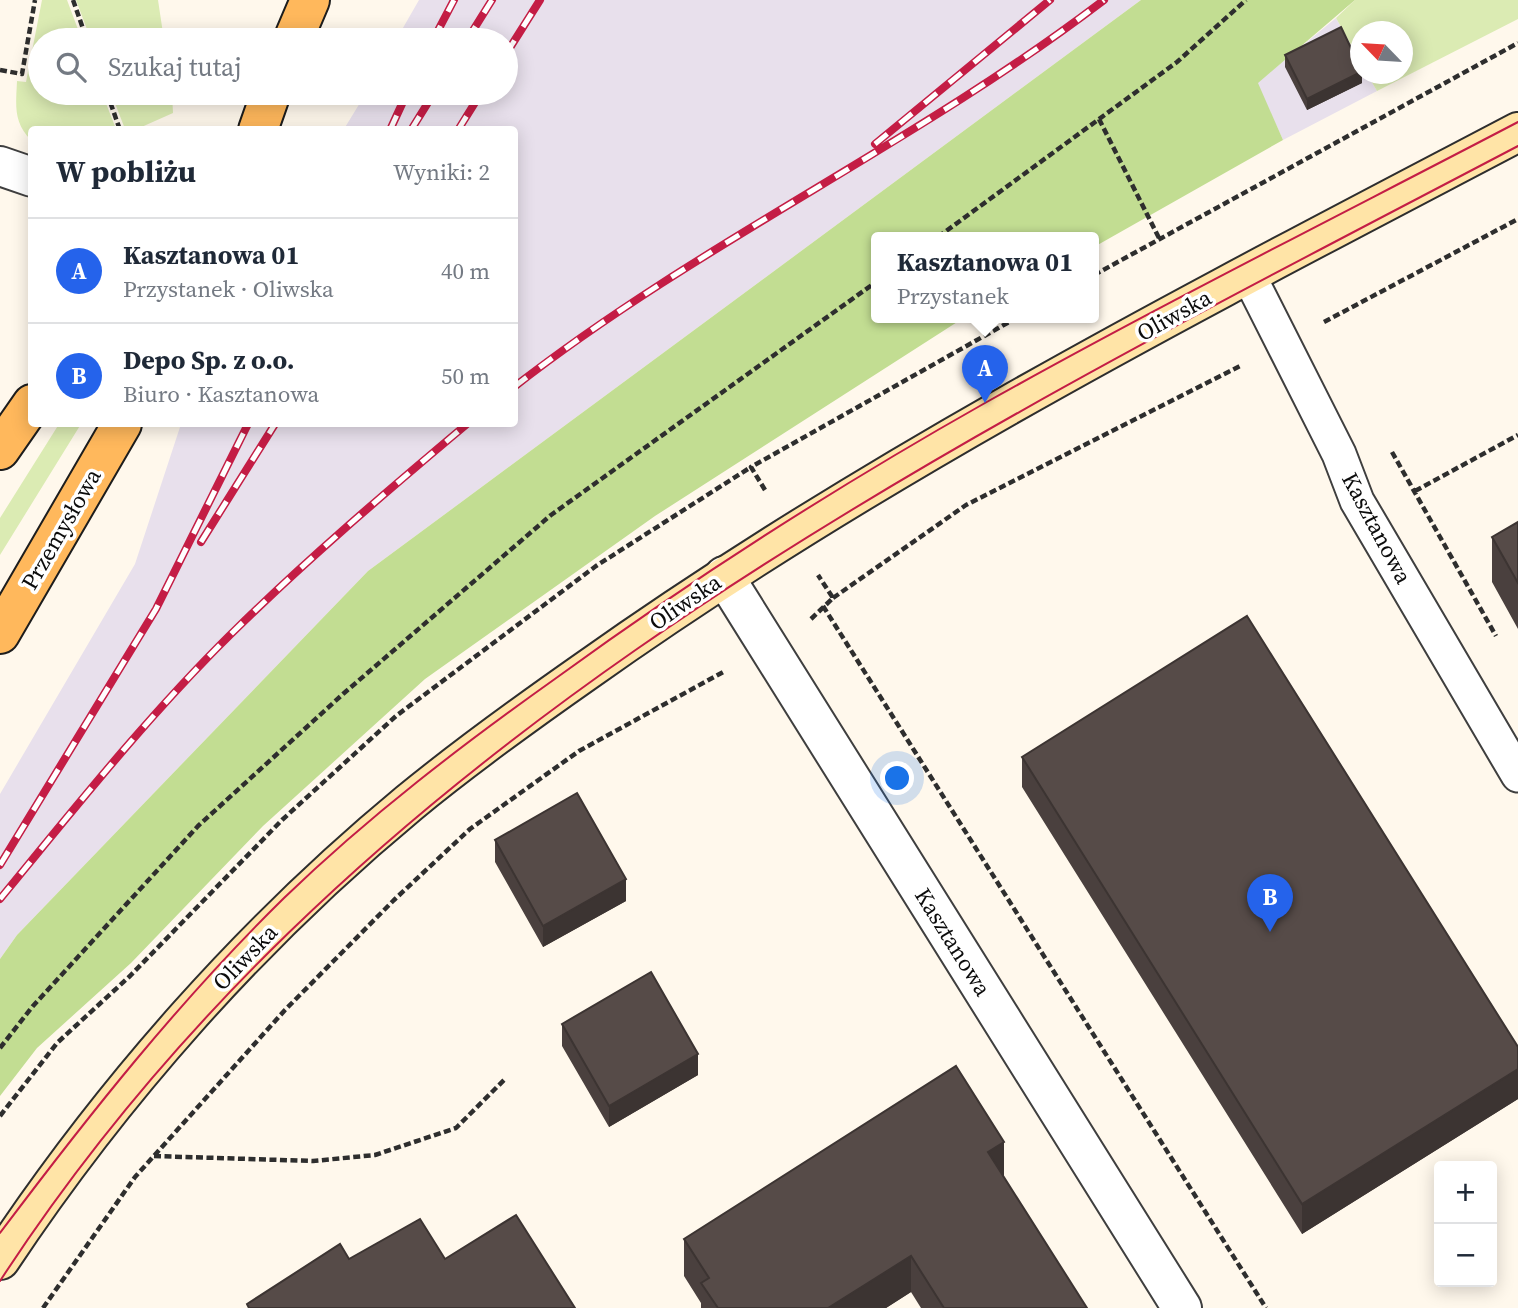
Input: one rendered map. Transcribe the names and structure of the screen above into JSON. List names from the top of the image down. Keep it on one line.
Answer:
{"streets":{"main road":["Przemysłowa"],"street":["Oliwska","Kasztanowa"]},"crossings":[["Oliwska","Kasztanowa"]],"north":"top left","page":{"search":"Szukaj tutaj","heading":["W pobliżu","Wyniki: 2"],"list":[{"mark":"A","name":"Kasztanowa 01","note":"Przystanek · Oliwska","value":"40 m"},{"mark":"B","name":"Depo Sp. z o.o.","note":"Biuro · Kasztanowa","value":"50 m"}],"popup":["Kasztanowa 01","Przystanek"],"pins":["A","B"],"map_buttons":["+","−"]}}
